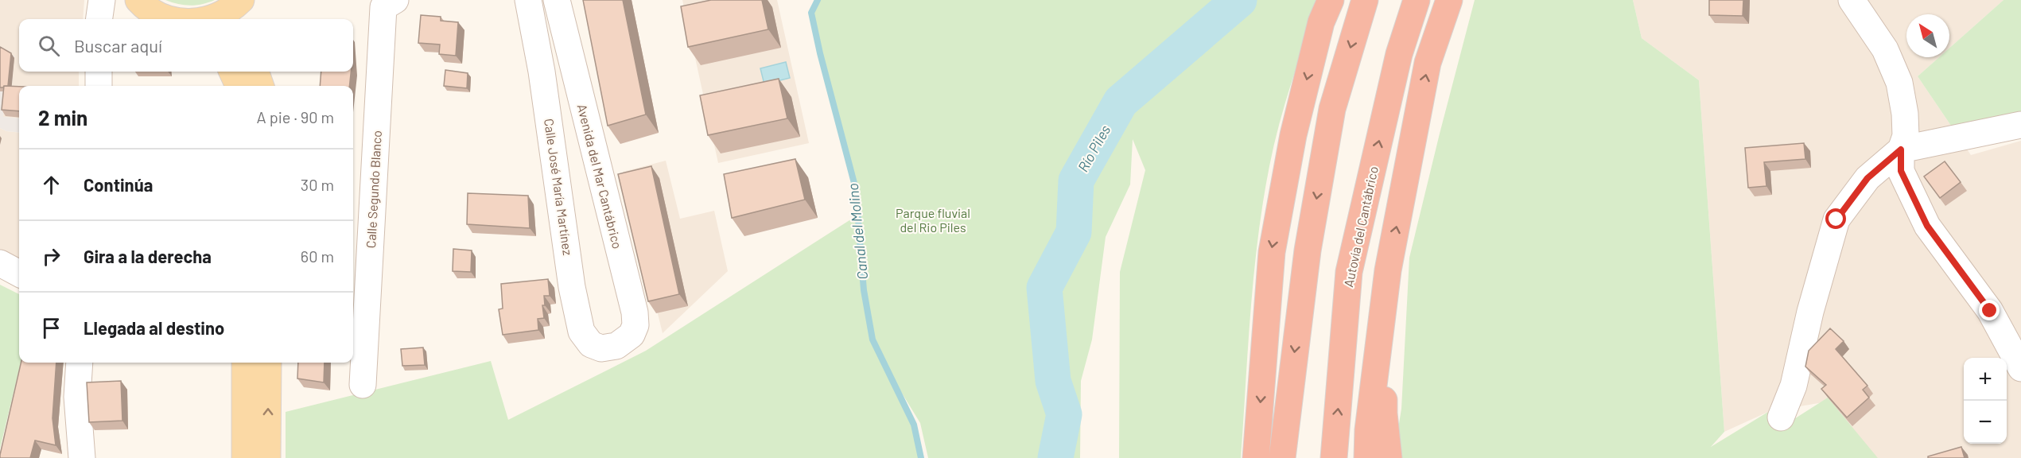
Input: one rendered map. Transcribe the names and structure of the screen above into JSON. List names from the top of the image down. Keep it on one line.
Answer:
{"streets":{"highway":["Autovía del Cantábrico"],"street":["Avenida del Mar Cantábrico","Calle José María Martínez","Calle Segundo Blanco"]},"crossings":[["Avenida del Mar Cantábrico","Calle José María Martínez"]],"water":["Río Piles","Canal del Molino"],"parks":["Parque fluvial del Rio Piles"],"north":"top left","page":{"search":"Buscar aquí","heading":["2 min","A pie · 90 m"],"list":[["Continúa","30 m"],["Gira a la derecha","60 m"],"Llegada al destino"],"map_buttons":["+","−"]}}
